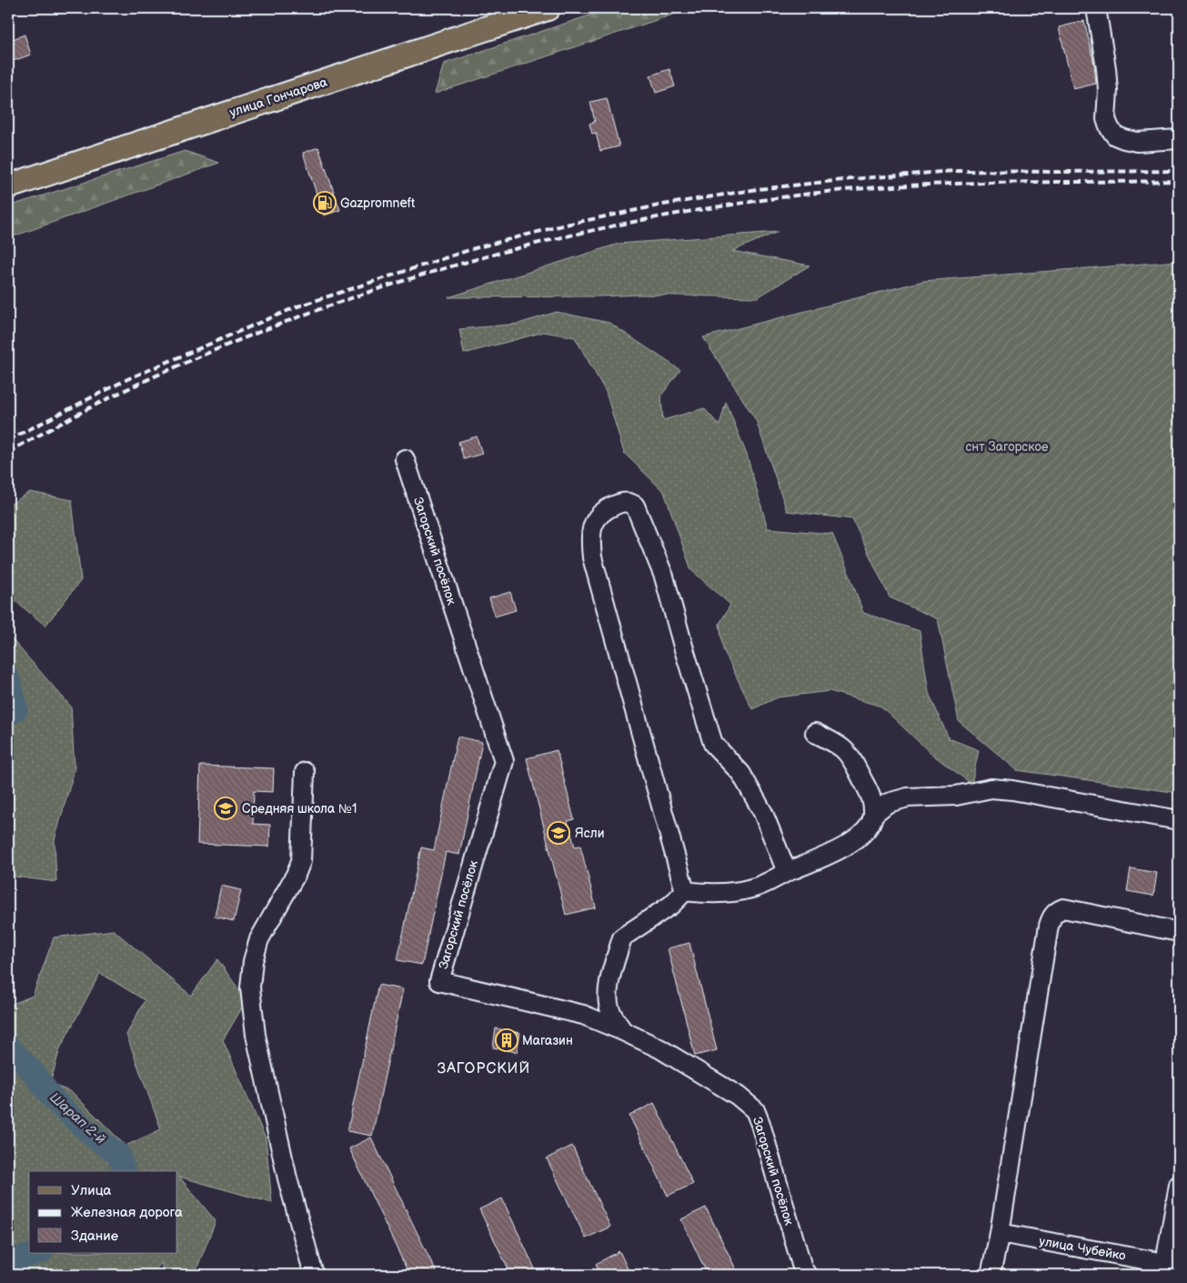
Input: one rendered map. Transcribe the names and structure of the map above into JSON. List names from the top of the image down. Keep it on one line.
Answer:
{"streets":{"main road":["улица Гончарова"],"street":["Загорский посёлок","улица Чубейко"]},"districts":["ЗАГОРСКИЙ"],"water":["Шарап 2-й"],"parks":["снт Загорское"],"places":{"fuel station":["Gazpromneft"],"school or university":["Средняя школа №1","Ясли"],"building":["Магазин"]},"legend":["Улица","Железная дорога","Здание"]}
